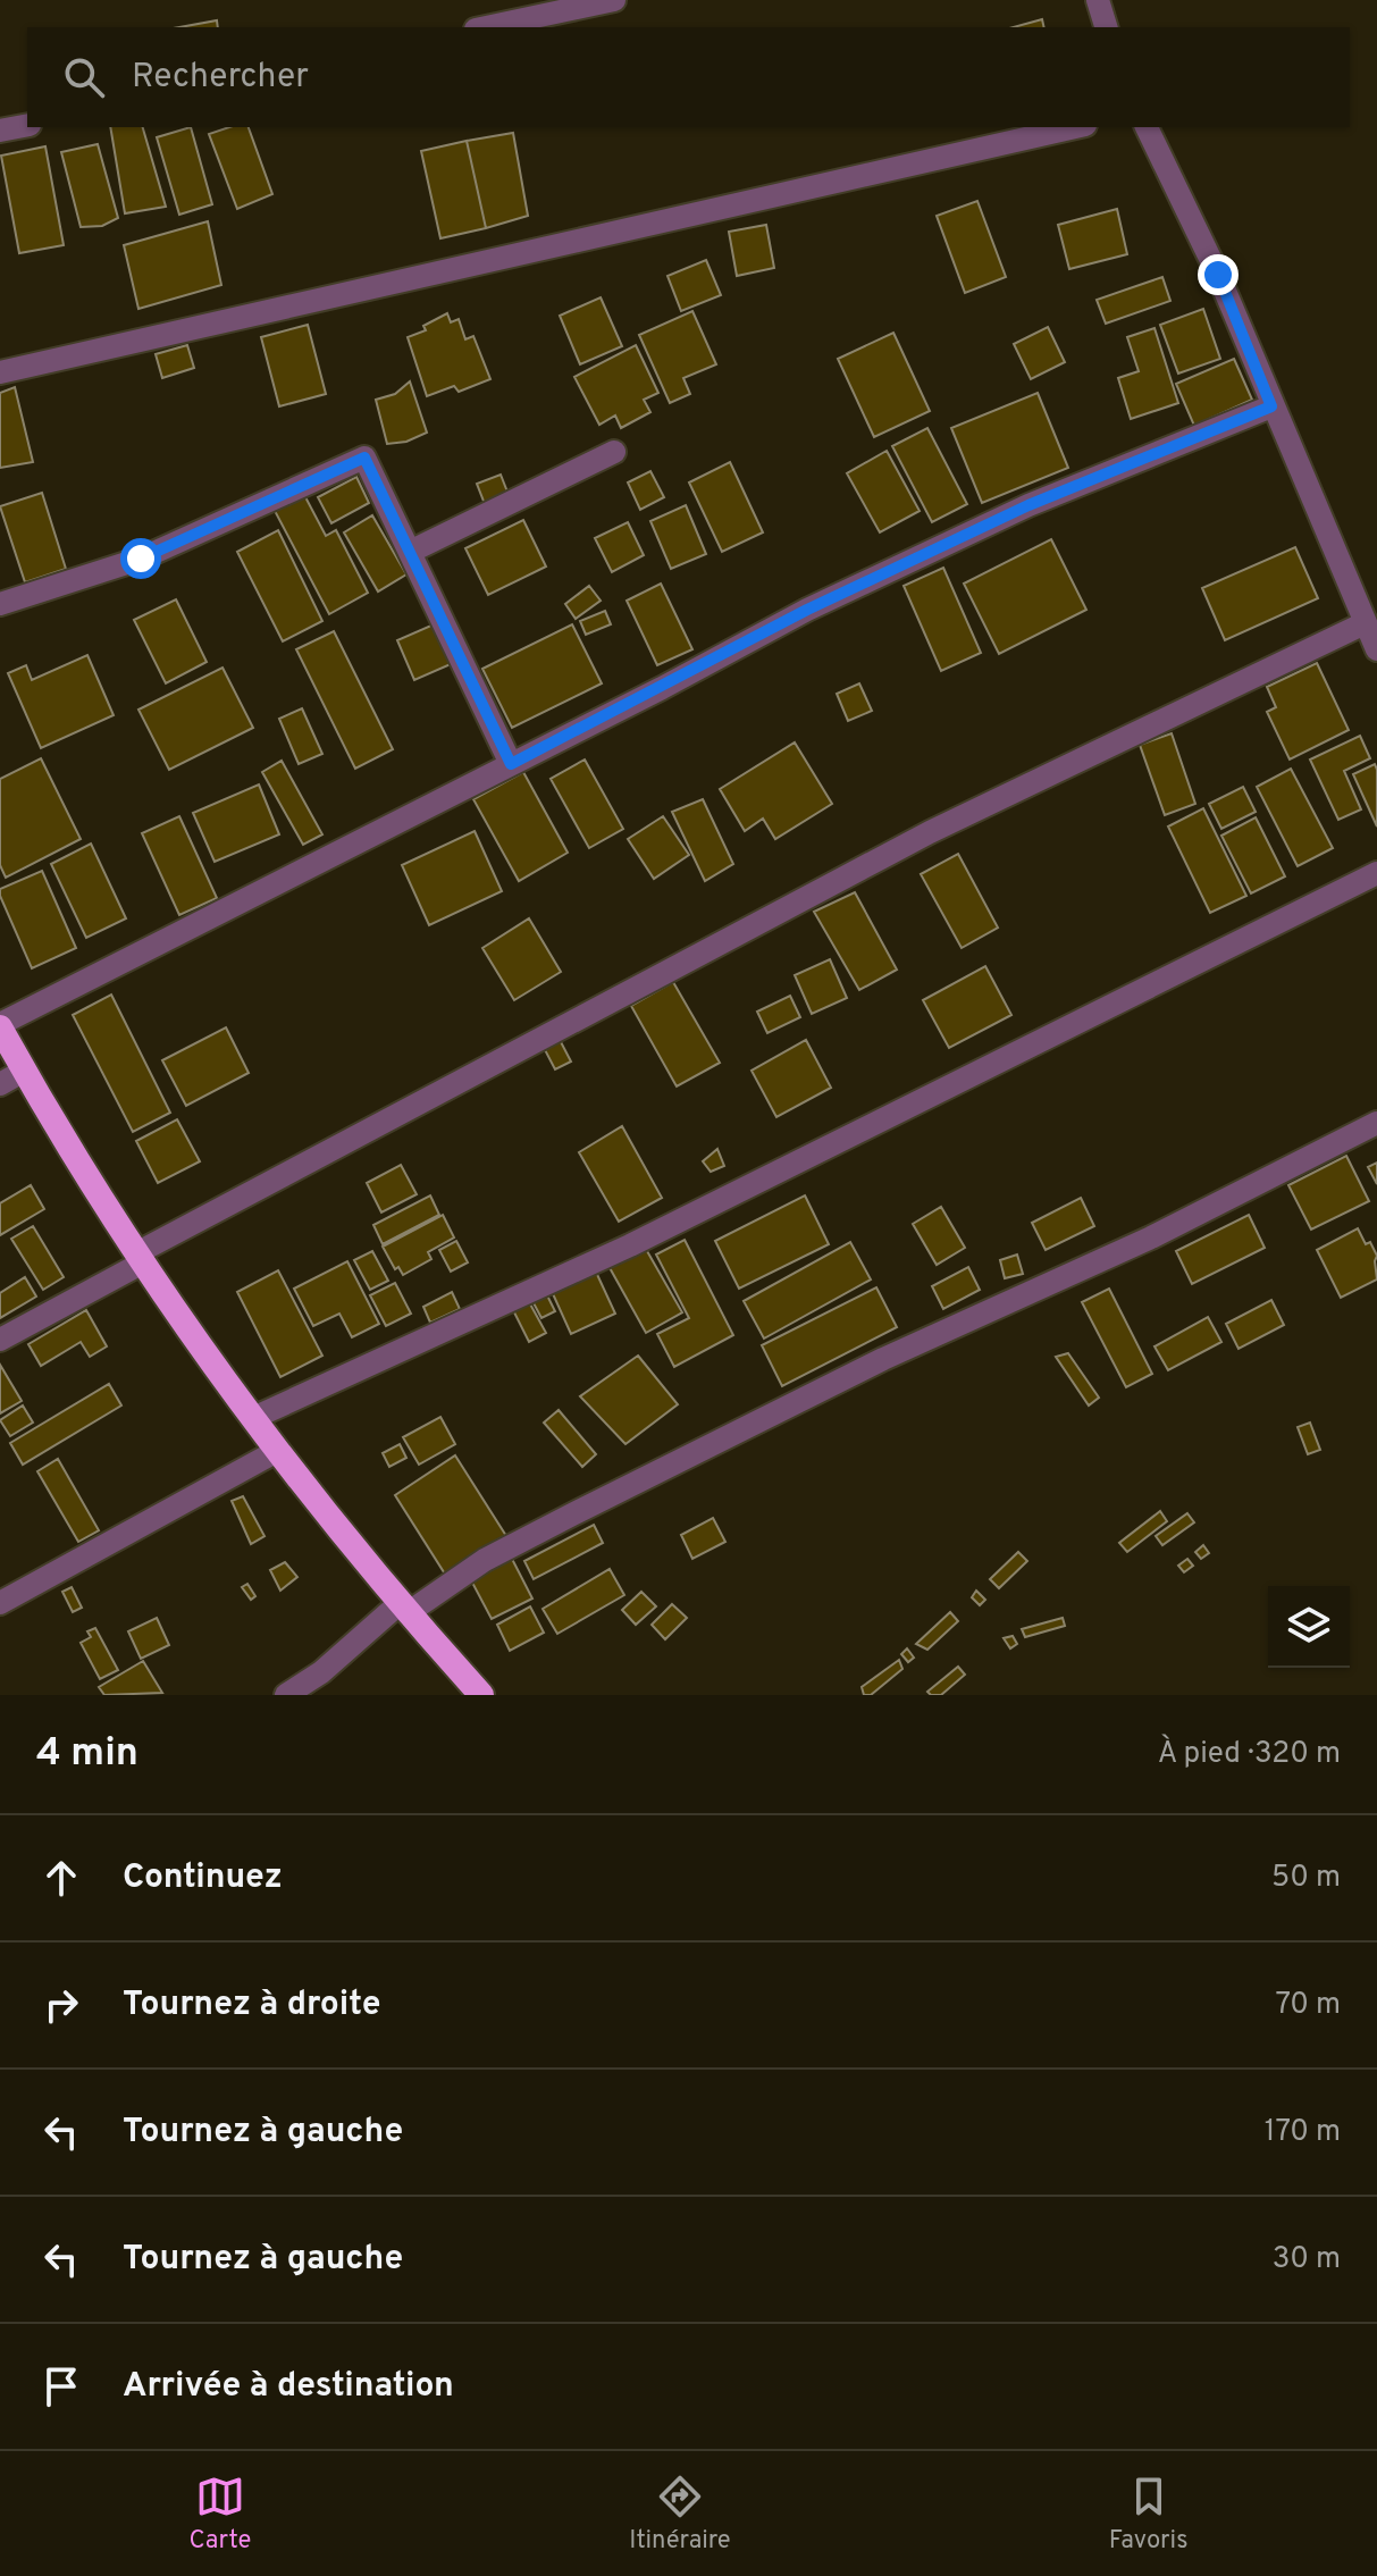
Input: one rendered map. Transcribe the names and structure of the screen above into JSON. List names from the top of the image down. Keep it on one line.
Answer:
{"page":{"search":"Rechercher","heading":["4 min","À pied · 320 m"],"list":[["Continuez","50 m"],["Tournez à droite","70 m"],["Tournez à gauche","170 m"],["Tournez à gauche","30 m"],"Arrivée à destination"],"nav":["Carte","Itinéraire","Favoris"]}}
